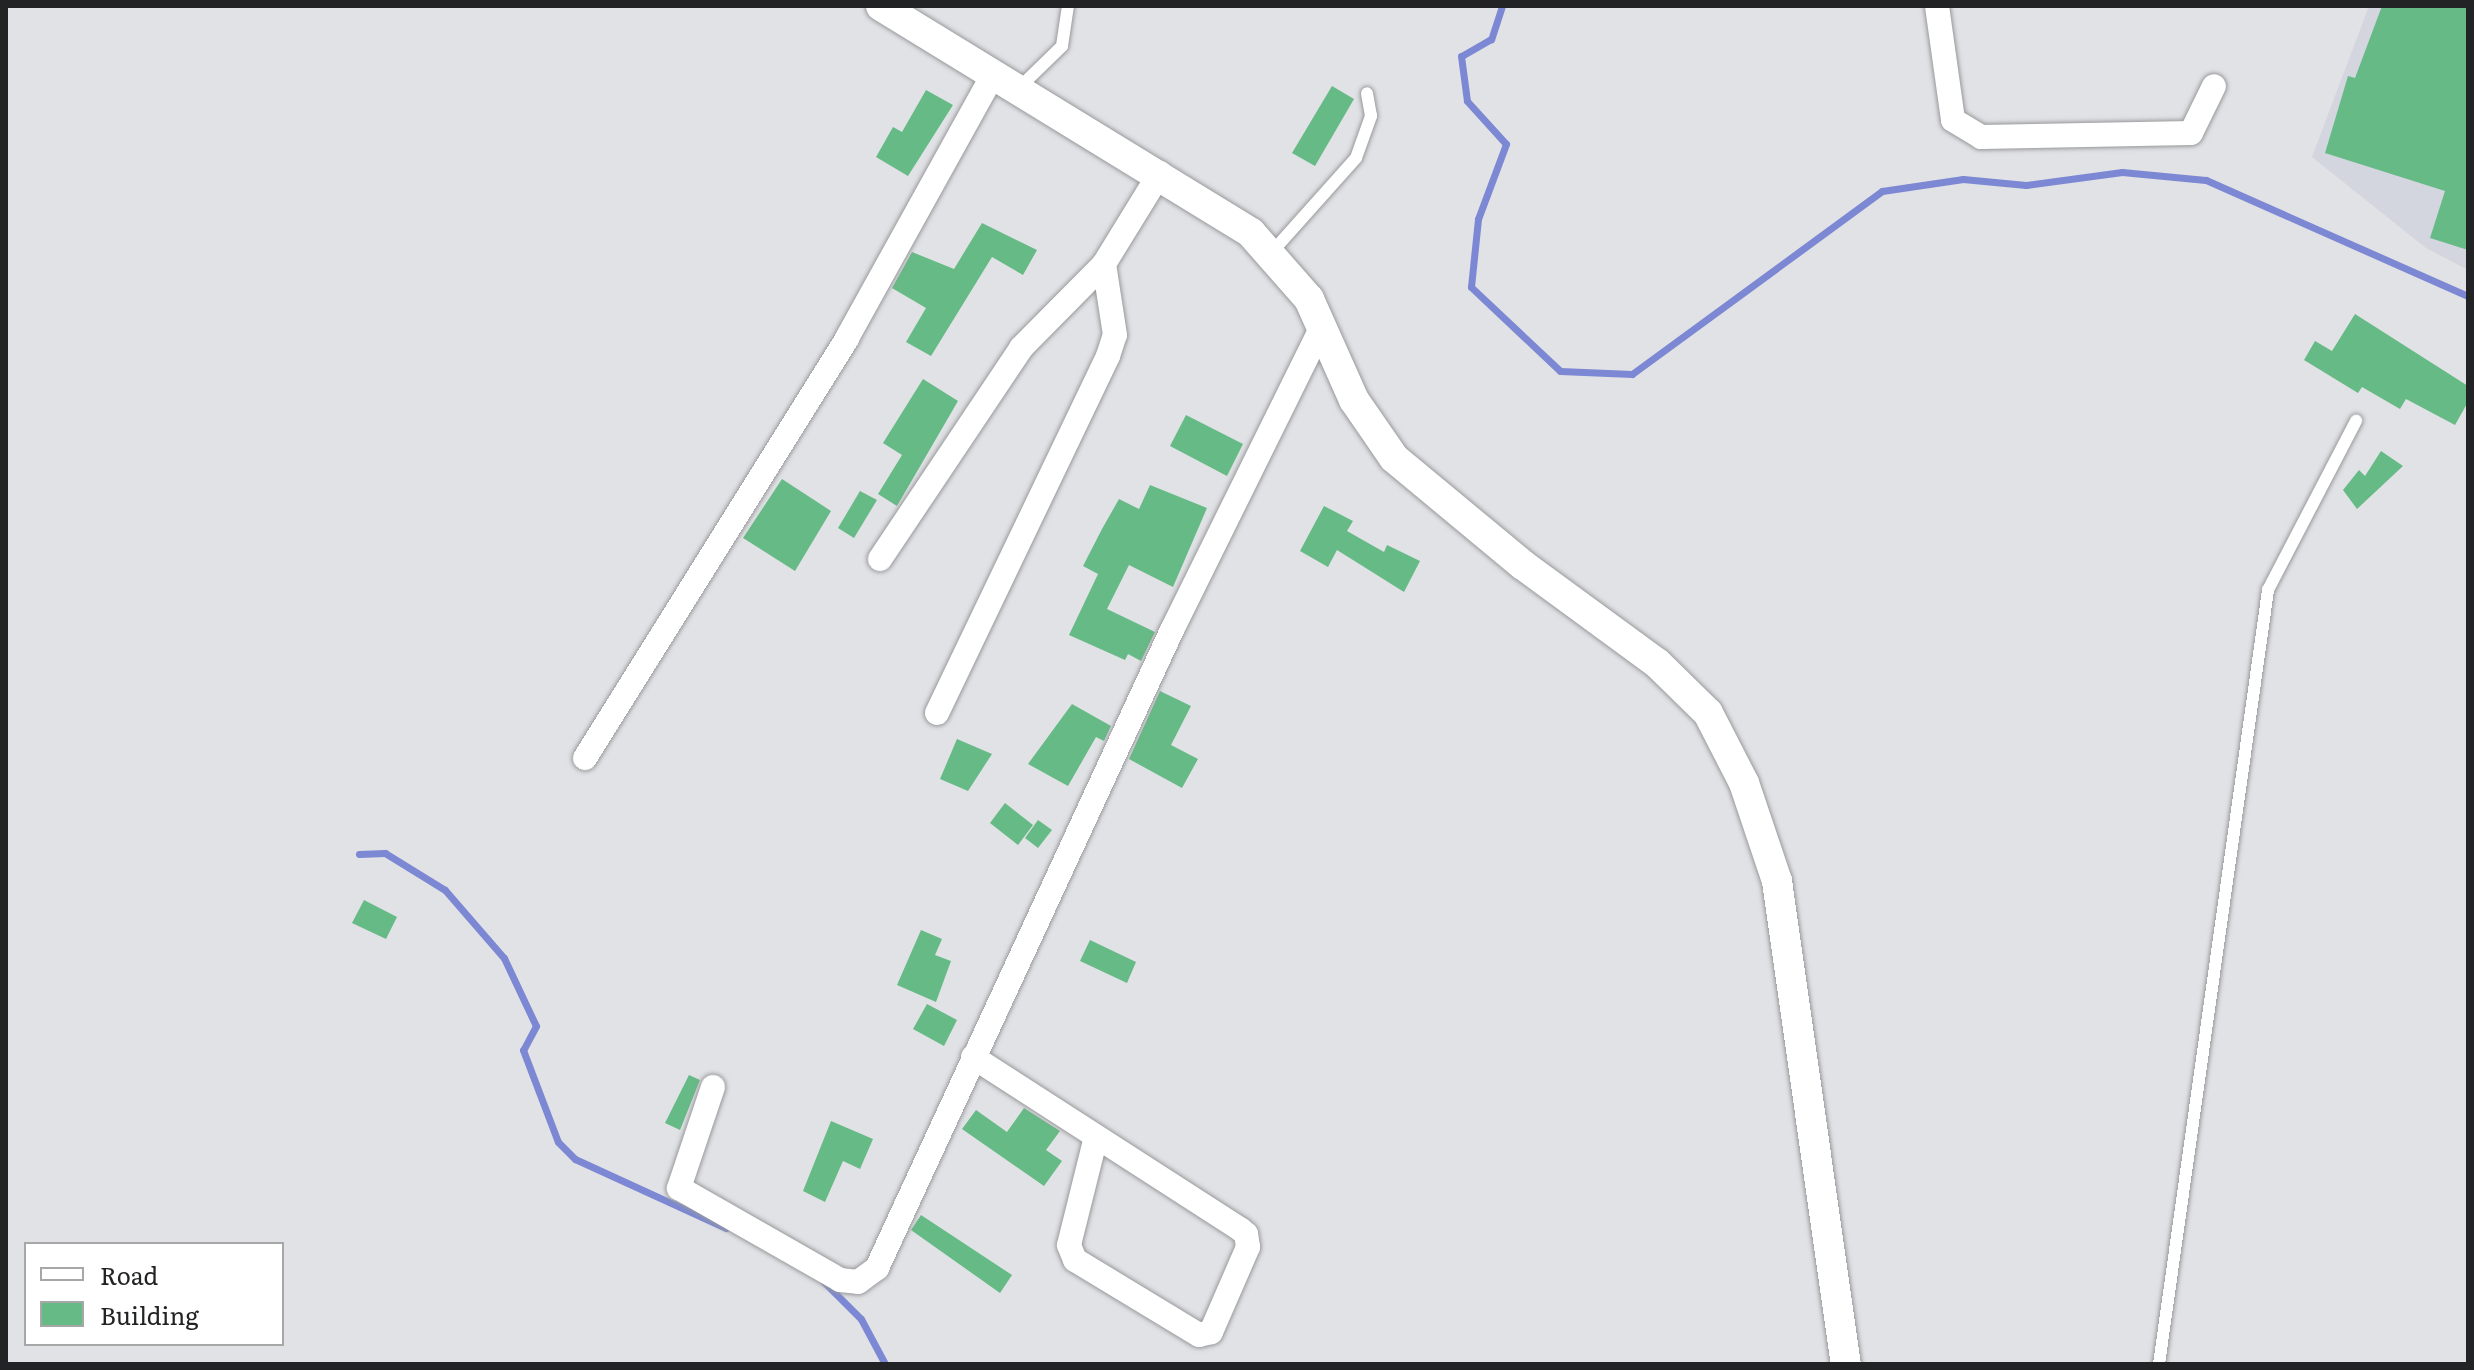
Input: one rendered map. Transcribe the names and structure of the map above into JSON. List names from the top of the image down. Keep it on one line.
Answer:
{"legend":["Road","Building"]}
